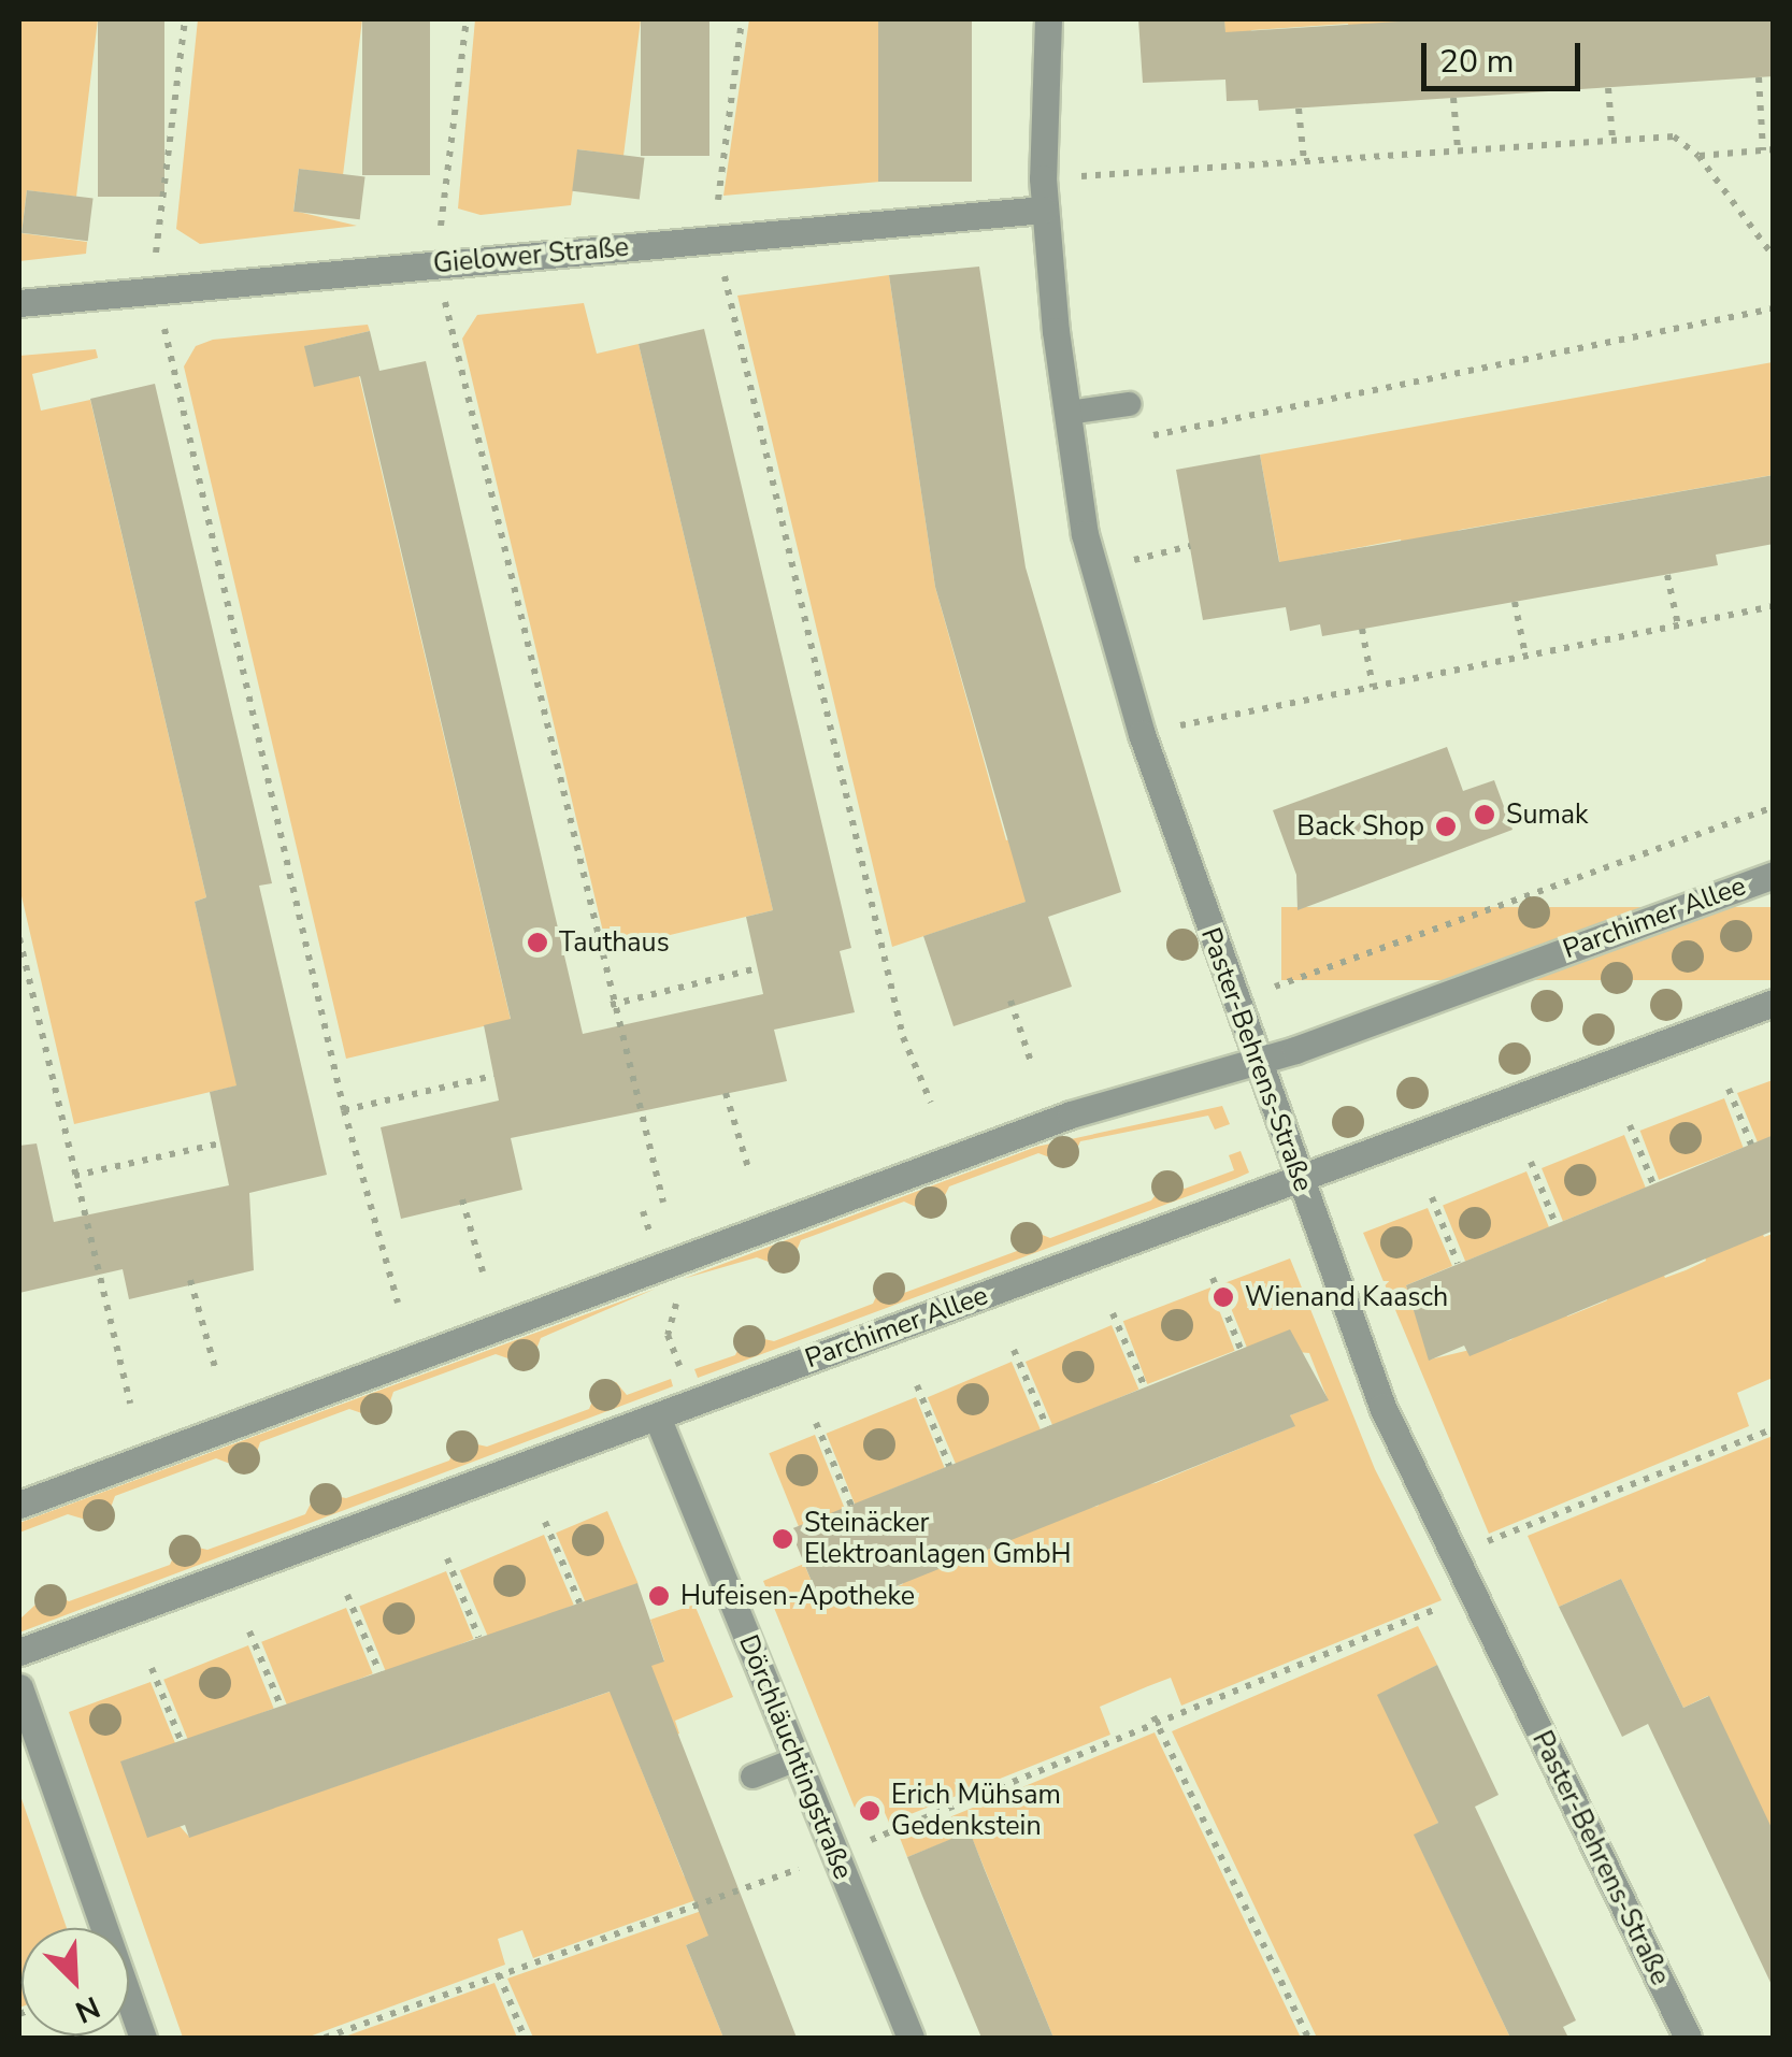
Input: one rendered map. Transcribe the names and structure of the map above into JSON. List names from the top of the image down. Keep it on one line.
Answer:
{"streets":{"street":["Gielower Straße","Parchimer Allee","Paster-Behrens-Straße","Dörchläuchtingstraße"]},"crossings":[["Gielower Straße","Paster-Behrens-Straße"],["Parchimer Allee","Paster-Behrens-Straße"],["Parchimer Allee","Dörchläuchtingstraße"]],"places":["Sumak","Back Shop","Tauthaus","Wienand Kaasch","Steinäcker Elektroanlagen GmbH","Hufeisen-Apotheke","Erich Mühsam Gedenkstein"],"scale_bar":"20 m","north":"bottom right"}
